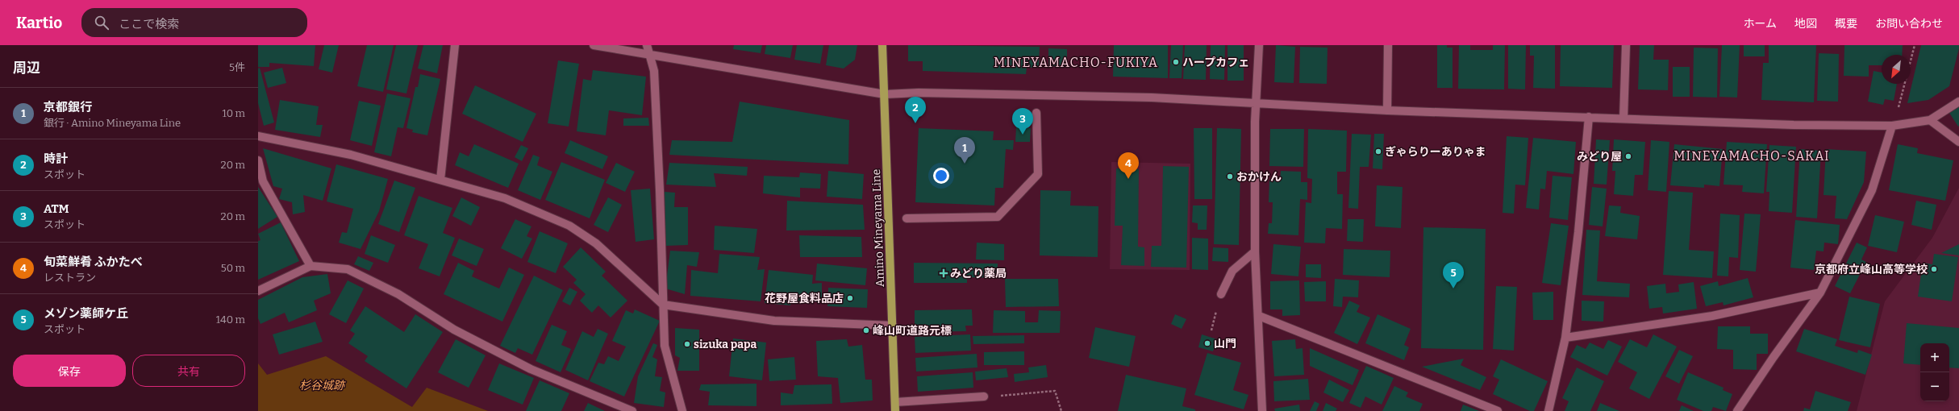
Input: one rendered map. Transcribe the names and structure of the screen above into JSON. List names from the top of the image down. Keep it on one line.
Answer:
{"streets":{"main road":["Amino Mineyama Line"]},"districts":["MINEYAMACHO-FUKIYA","MINEYAMACHO-SAKAI"],"parks":["杉谷城跡"],"places":{"other":["ハープカフェ","ぎゃらりーありゃま","みどり屋","おかけん","京都府立峰山高等学校","花野屋食料品店","峰山町道路元標","山門","sizuka papa"],"health":["みどり薬局"]},"north":"bottom left","page":{"header":"Kartio","search":"ここで検索","nav":["ホーム","地図","概要","お問い合わせ"],"heading":["周辺","5件"],"list":[{"mark":"1","name":"京都銀行","note":"銀行 · Amino Mineyama Line","value":"10 m"},{"mark":"2","name":"時計","note":"スポット","value":"20 m"},{"mark":"3","name":"ATM","note":"スポット","value":"20 m"},{"mark":"4","name":"旬菜鮮肴 ふかたべ","note":"レストラン","value":"50 m"},{"mark":"5","name":"メゾン薬師ケ丘","note":"スポット","value":"140 m"}],"pins":["2","3","1","4","5"],"map_buttons":["+","−"],"buttons":["保存","共有"]}}
